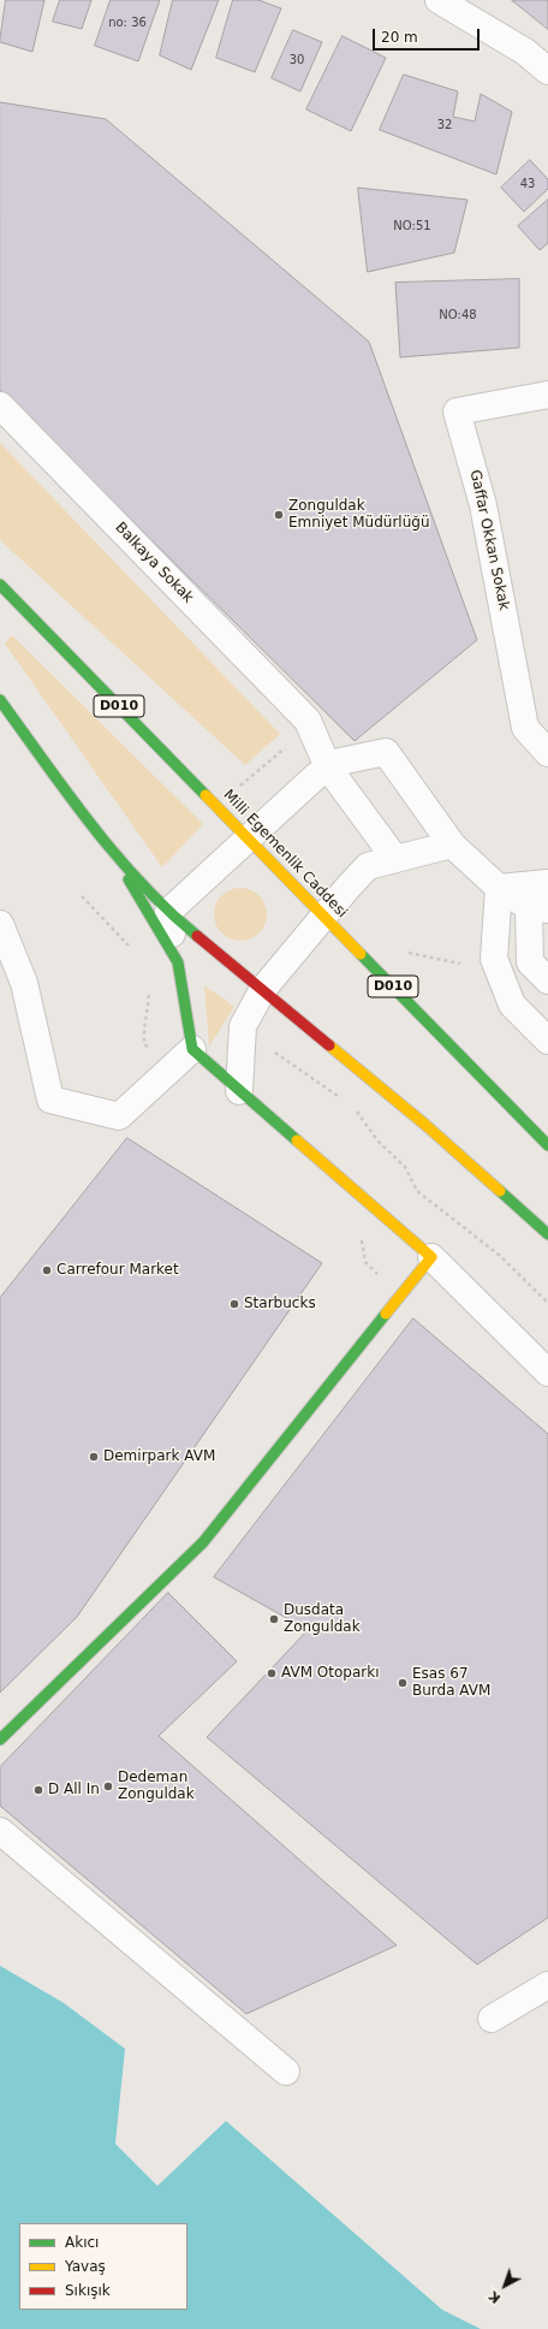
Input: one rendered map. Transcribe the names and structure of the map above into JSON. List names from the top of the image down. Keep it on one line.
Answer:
{"streets":{"main road":["D010","Milli Egemenlik Caddesi"],"street":["Gaffar Okkan Sokak","Balkaya Sokak"]},"places":["Zonguldak Emniyet Müdürlüğü","Carrefour Market","Starbucks","Demirpark AVM","Dusdata Zonguldak","AVM Otoparkı","Esas 67 Burda AVM","Dedeman Zonguldak","D All In"],"house_numbers":["no: 36","30","32","43","NO:51","NO:48"],"legend":["Akıcı","Yavaş","Sıkışık"],"scale_bar":"20 m","north":"bottom left"}
